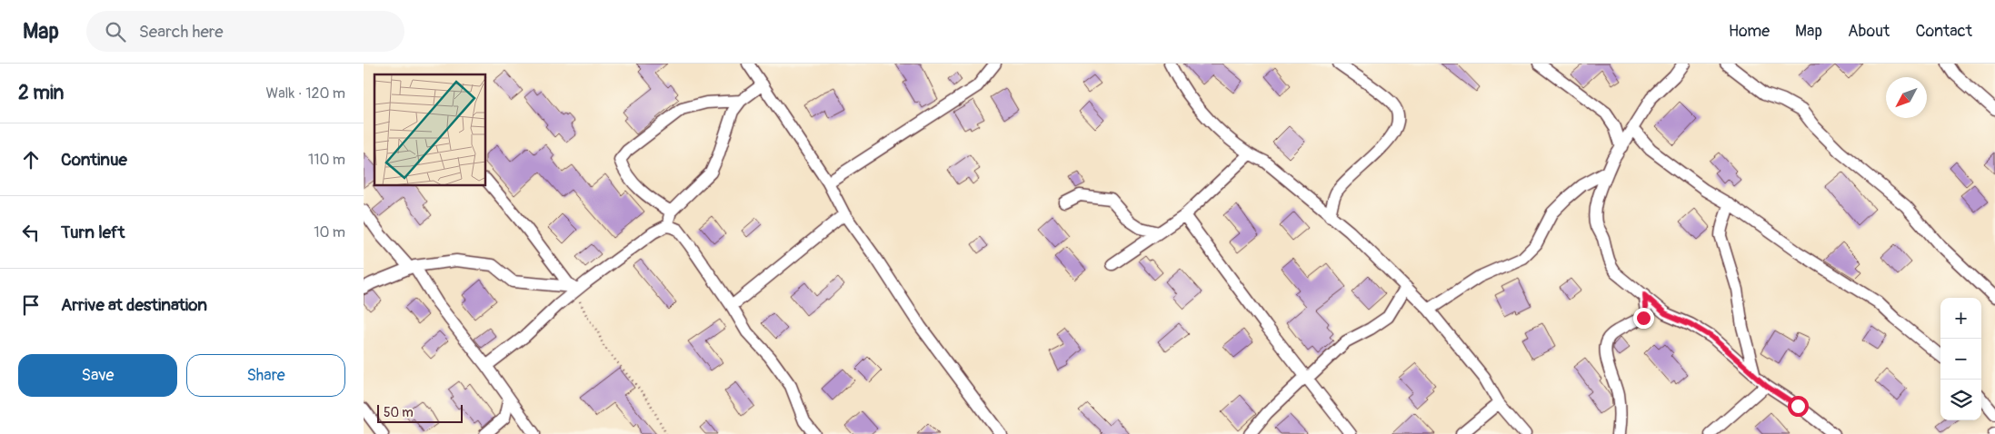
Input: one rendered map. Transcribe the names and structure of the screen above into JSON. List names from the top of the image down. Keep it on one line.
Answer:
{"scale_bar":"50 m","north":"bottom left","page":{"header":"Map","search":"Search here","nav":["Home","Map","About","Contact"],"heading":["2 min","Walk · 120 m"],"list":[["Continue","110 m"],["Turn left","10 m"],"Arrive at destination"],"map_buttons":["+","−"],"buttons":["Save","Share"],"scale":"50 m"}}
